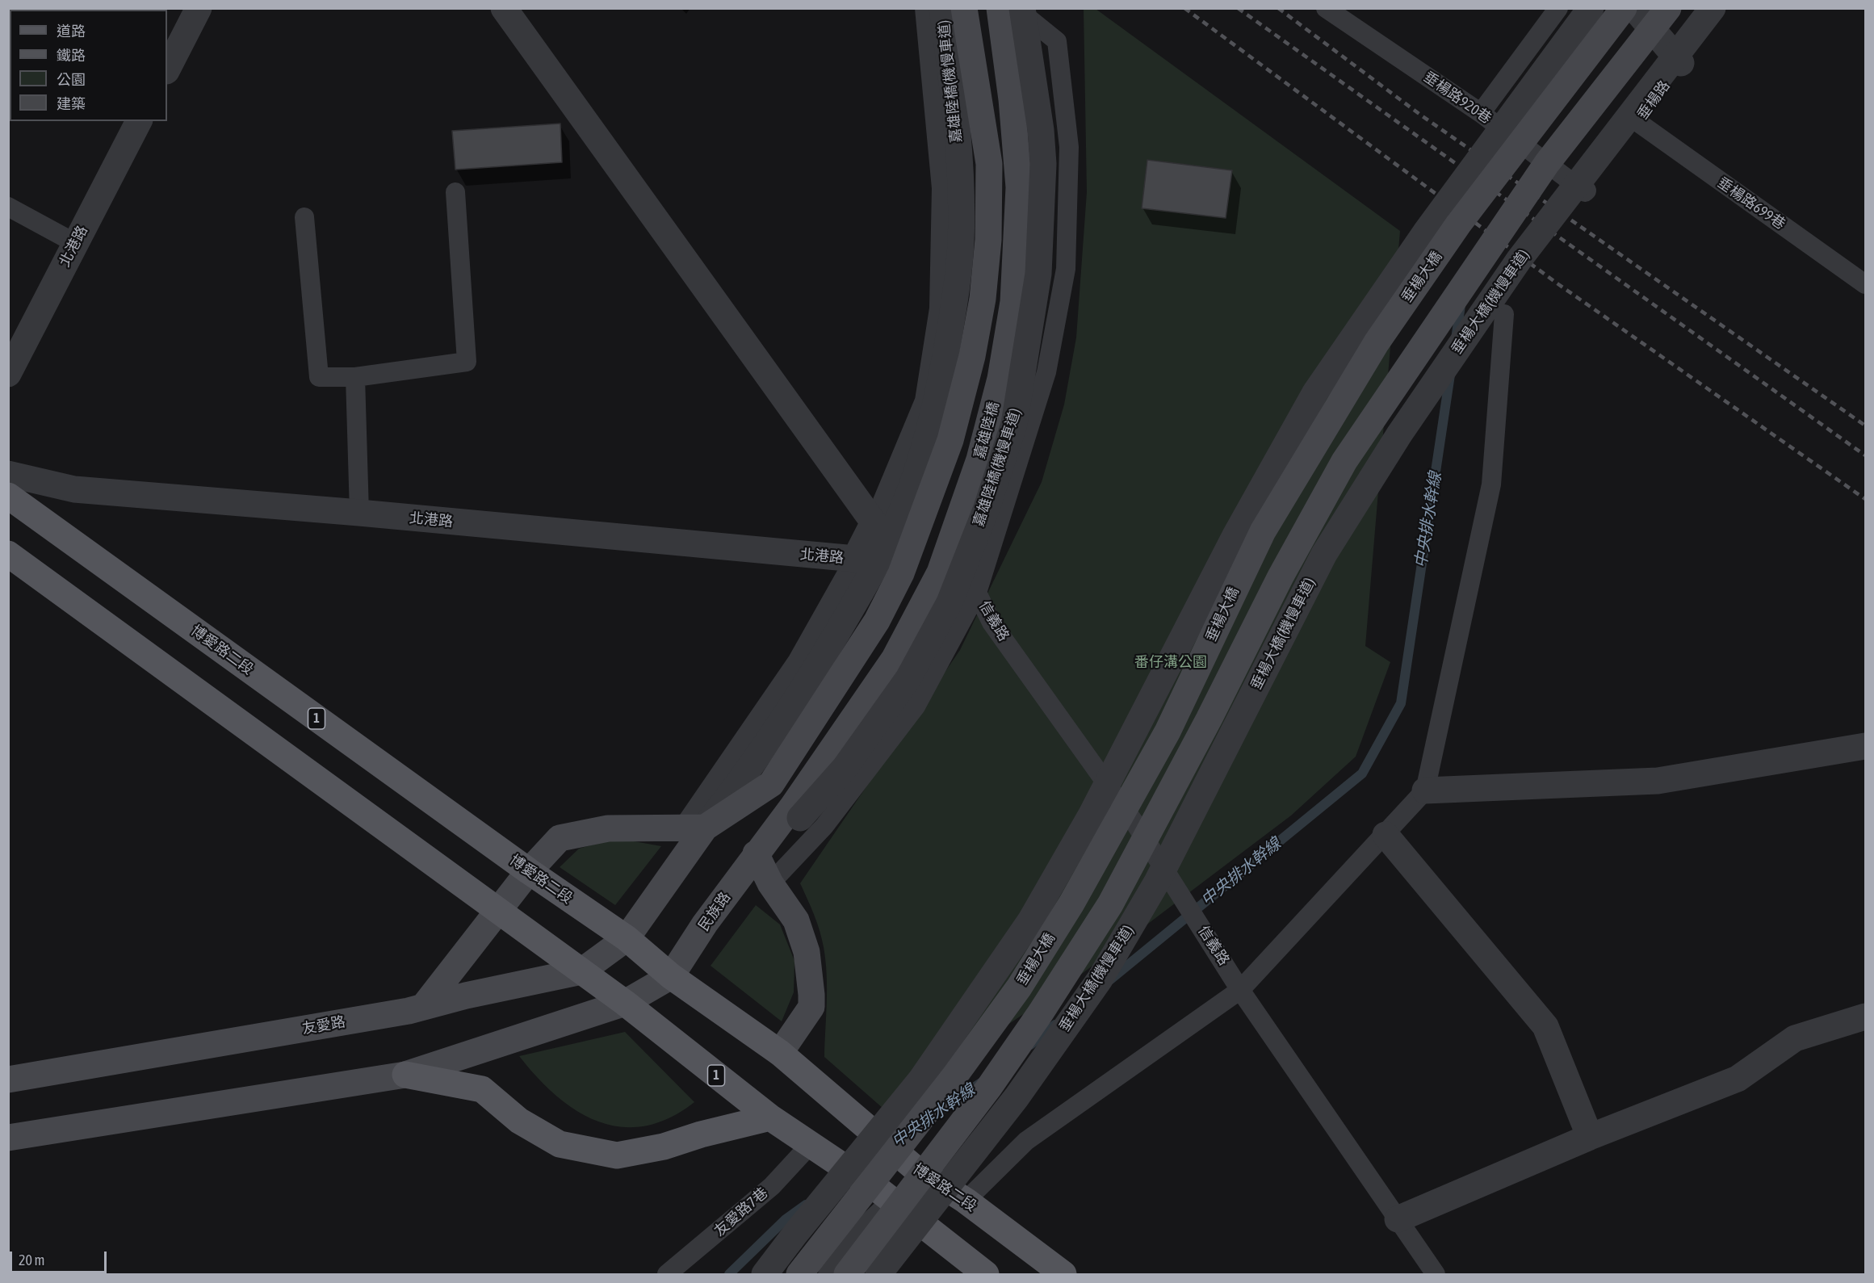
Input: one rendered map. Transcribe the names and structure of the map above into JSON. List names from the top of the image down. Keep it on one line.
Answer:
{"streets":{"main road":["垂楊大橋","嘉雄陸橋","博愛路二段","1","民族路","友愛路"],"street":["嘉雄陸橋(機慢車道)","北港路","垂楊大橋(機慢車道)"],"lane":["垂楊路920巷","垂楊路","垂楊路699巷","信義路","友愛路7巷"]},"crossings":[["嘉雄陸橋(機慢車道)","嘉雄陸橋"],["嘉雄陸橋(機慢車道)","民族路"],["垂楊路920巷","垂楊路"],["垂楊路","垂楊路699巷"],["博愛路二段","民族路"],["博愛路二段","友愛路"],["1","民族路"],["1","友愛路"],["1","友愛路7巷"]],"water":["中央排水幹線"],"parks":["番仔溝公園"],"legend":["道路","鐵路","公園","建築"],"scale_bar":"20 m"}
